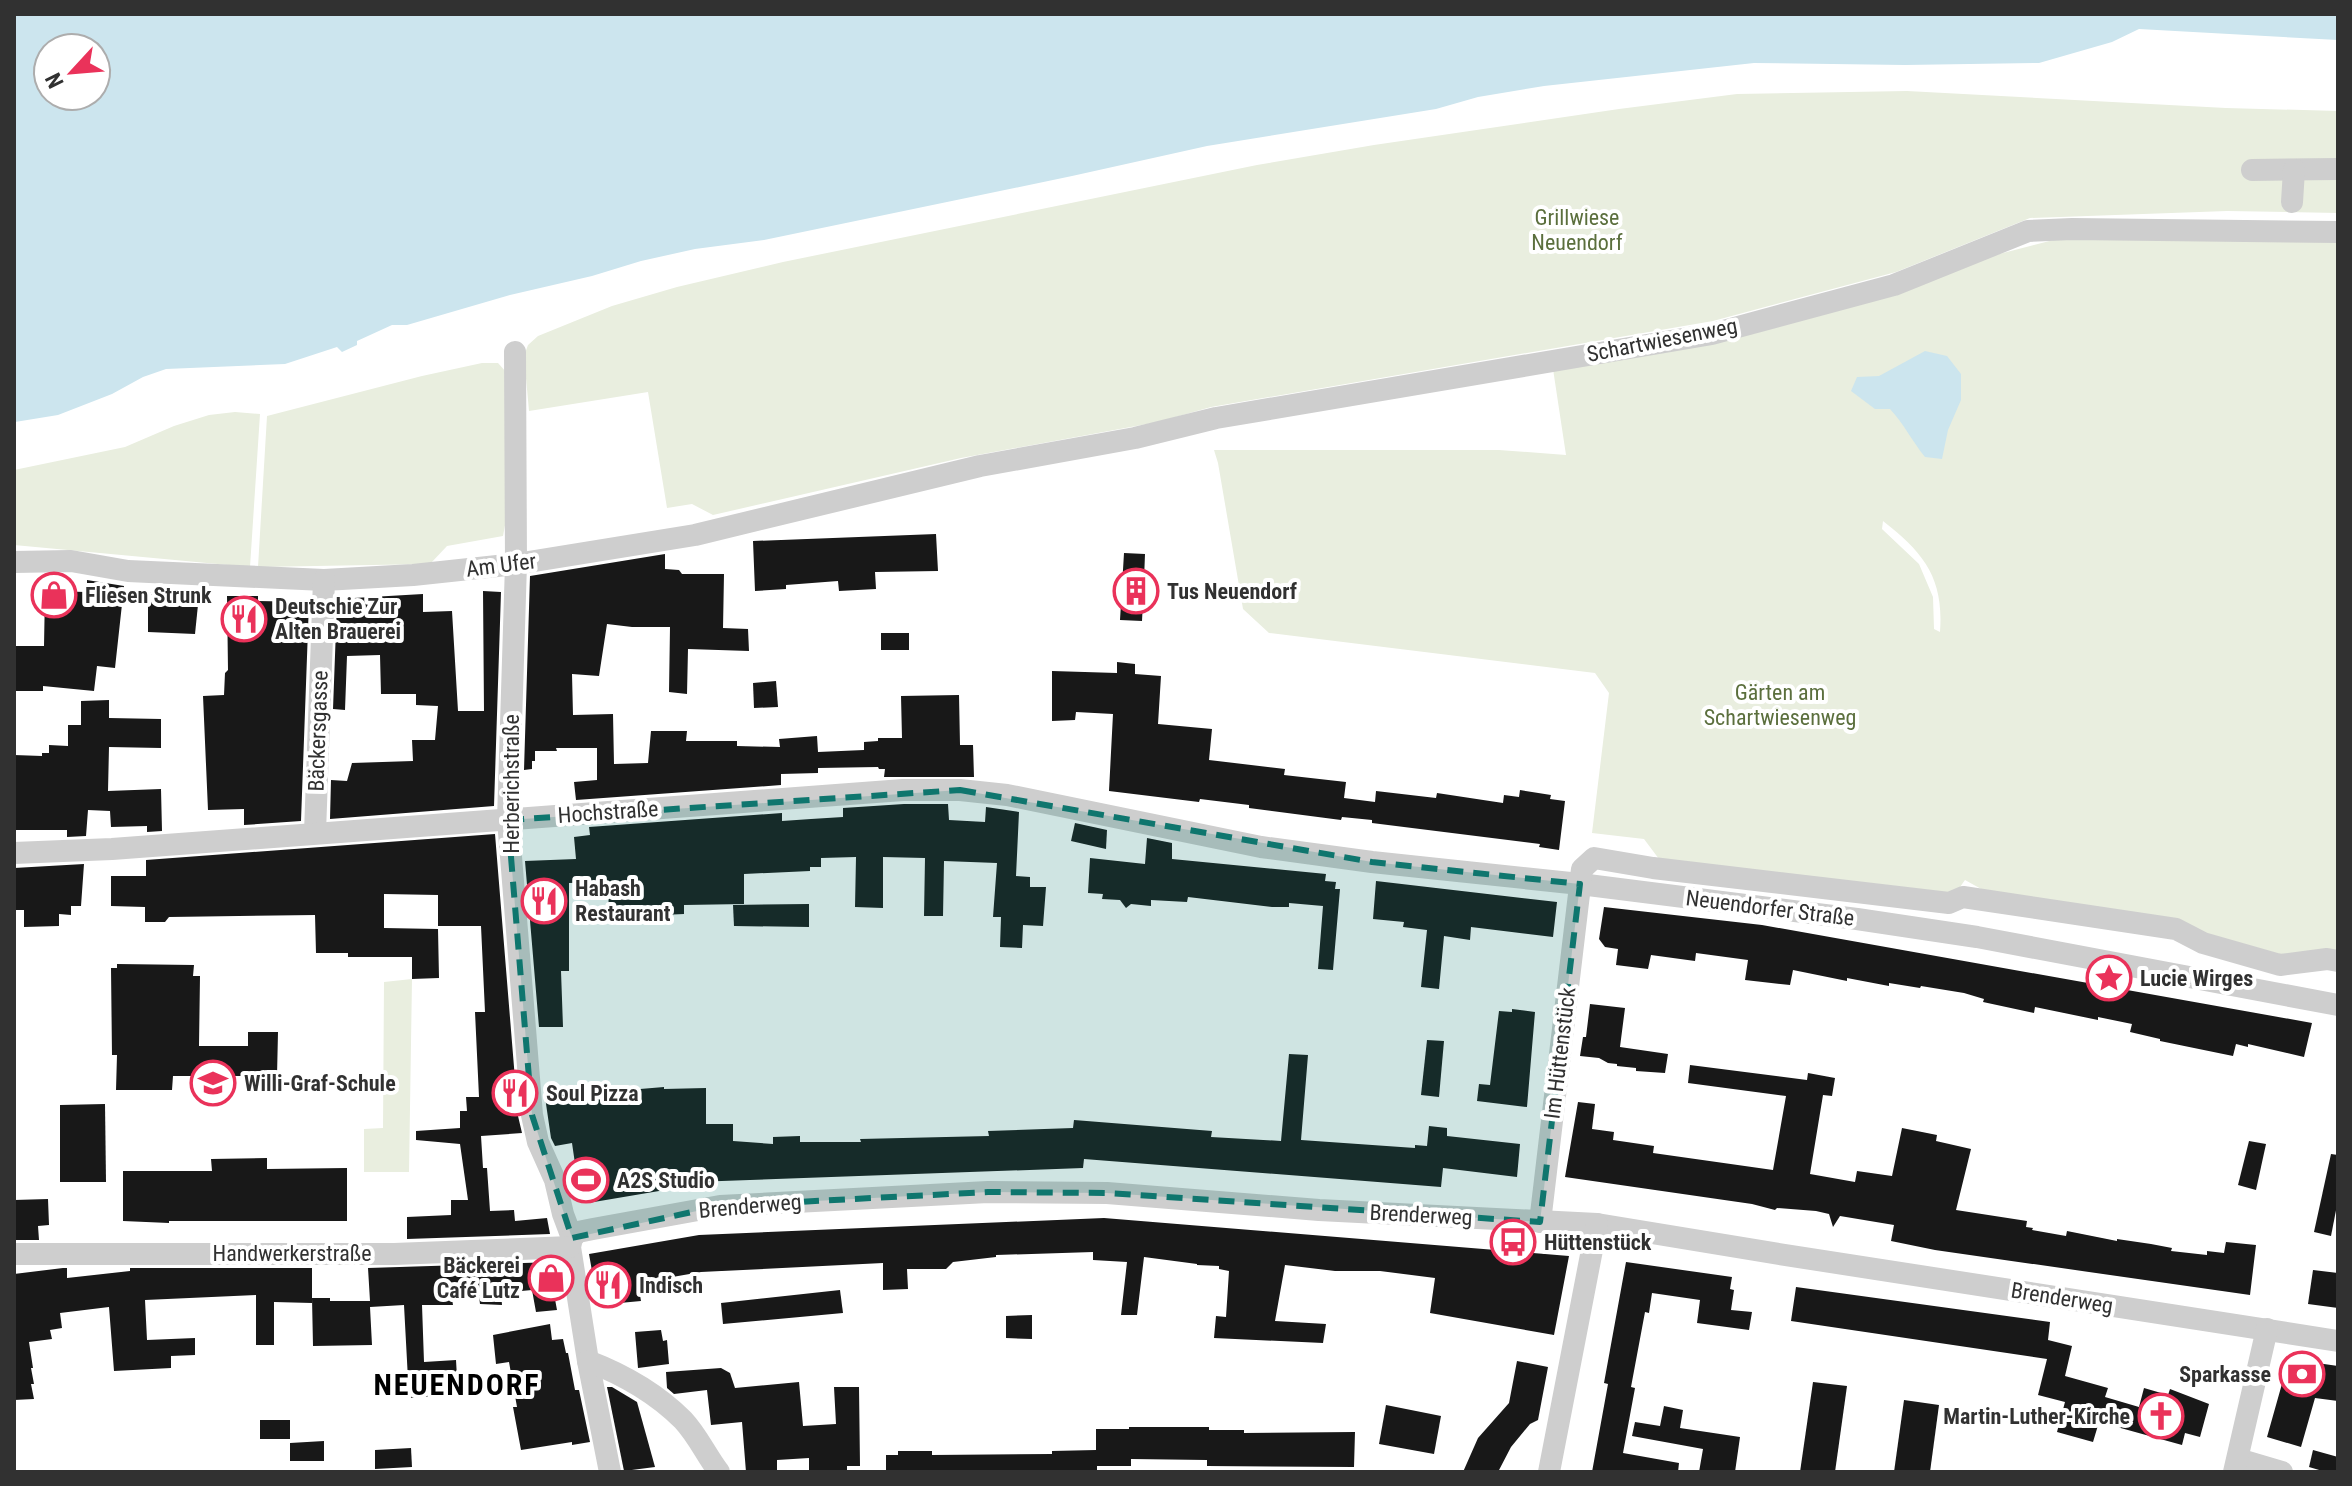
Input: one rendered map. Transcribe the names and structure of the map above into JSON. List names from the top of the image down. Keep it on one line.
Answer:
{"streets":{"street":["Schartwiesenweg","Am Ufer","Bäckersgasse","Herberichstraße","Hochstraße","Neuendorfer Straße","Im Hüttenstück","Brenderweg","Handwerkerstraße"]},"crossings":[["Schartwiesenweg","Am Ufer"],["Am Ufer","Bäckersgasse"],["Am Ufer","Herberichstraße"],["Bäckersgasse","Hochstraße"],["Herberichstraße","Hochstraße"],["Herberichstraße","Brenderweg"],["Herberichstraße","Handwerkerstraße"],["Hochstraße","Neuendorfer Straße"],["Neuendorfer Straße","Im Hüttenstück"],["Im Hüttenstück","Brenderweg"],["Brenderweg","Handwerkerstraße"]],"districts":["NEUENDORF"],"parks":["Grillwiese Neuendorf","Gärten am Schartwiesenweg"],"places":{"building":["Tus Neuendorf"],"shop":["Fliesen Strunk","Bäckerei Café Lutz"],"restaurant":["Deutschie Zur Alten Brauerei","Habash Restaurant","Soul Pizza","Indisch"],"place":["Lucie Wirges"],"school or university":["Willi-Graf-Schule"],"sports":["A2S Studio"],"bus stop":["Hüttenstück"],"bank":["Sparkasse"],"church":["Martin-Luther-Kirche"]},"north":"bottom left"}
